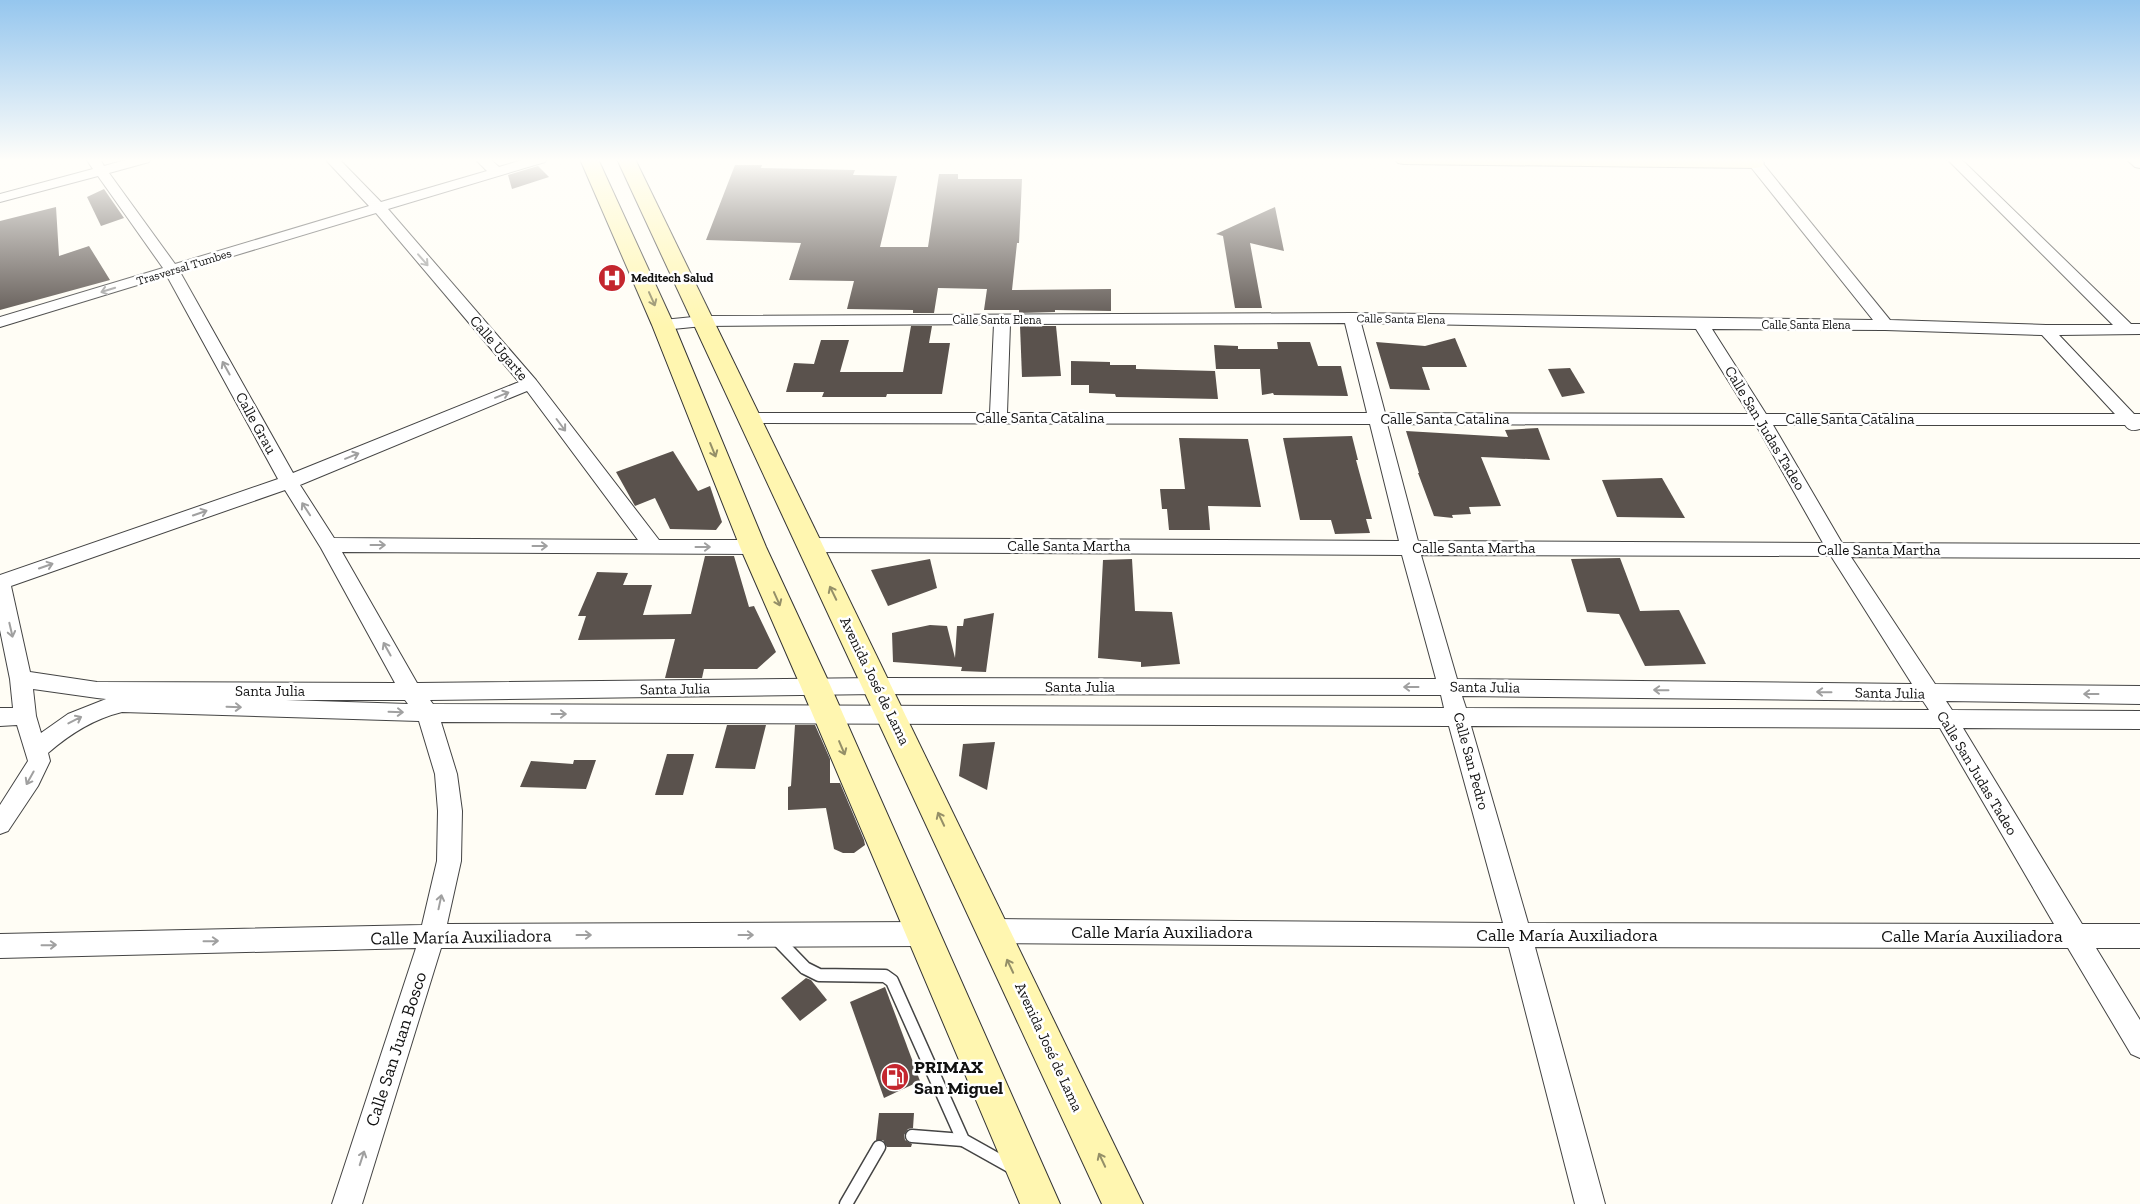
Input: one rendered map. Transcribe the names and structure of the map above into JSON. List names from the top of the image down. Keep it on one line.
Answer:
{"streets":{"main road":["Avenida José de Lama"],"street":["Trasversal Tumbes","Calle Santa Elena","Calle Ugarte","Calle Santa Catalina","Calle Grau","Calle San Judas Tadeo","Calle Santa Martha","Santa Julia","Calle San Pedro","Calle María Auxiliadora","Calle San Juan Bosco"]},"crossings":[["Trasversal Tumbes","Calle Grau"],["Calle Santa Elena","Calle San Judas Tadeo"],["Calle Santa Elena","Avenida José de Lama"],["Calle Santa Elena","Calle San Pedro"],["Calle Santa Catalina","Calle San Judas Tadeo"],["Calle Santa Catalina","Avenida José de Lama"],["Calle Santa Catalina","Calle San Pedro"],["Calle Grau","Santa Julia"],["Calle Grau","Calle San Juan Bosco"],["Calle San Judas Tadeo","Calle Santa Martha"],["Calle San Judas Tadeo","Santa Julia"],["Calle San Judas Tadeo","Calle María Auxiliadora"],["Calle Santa Martha","Avenida José de Lama"],["Calle Santa Martha","Calle San Pedro"],["Avenida José de Lama","Santa Julia"],["Avenida José de Lama","Calle María Auxiliadora"],["Santa Julia","Calle San Pedro"],["Santa Julia","Calle San Juan Bosco"],["Calle San Pedro","Calle María Auxiliadora"],["Calle María Auxiliadora","Calle San Juan Bosco"]],"one_way":["Trasversal Tumbes","Calle Ugarte","Calle Grau","Calle María Auxiliadora","Calle San Juan Bosco"],"places":{"hospital":["Meditech Salud"],"fuel station":["PRIMAX San Miguel"]}}
